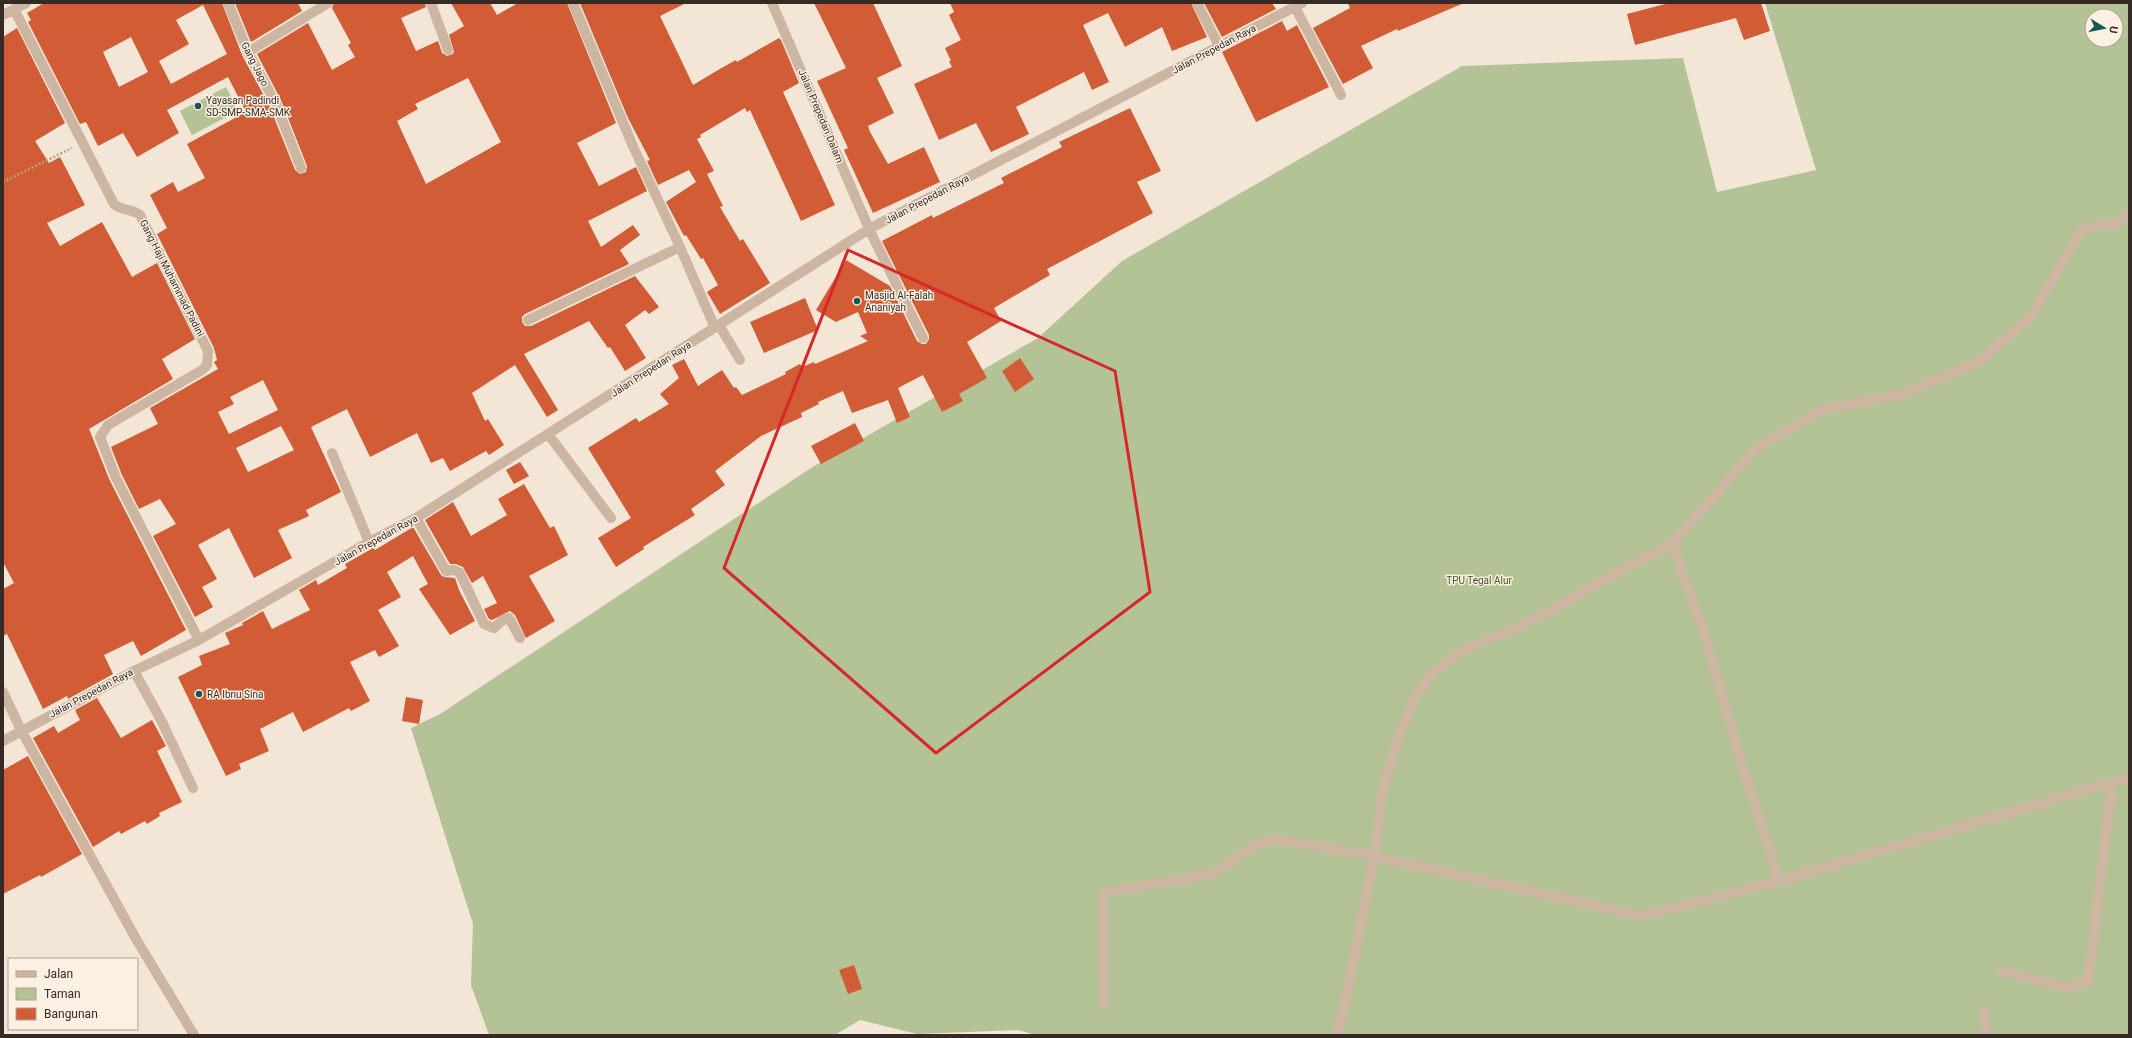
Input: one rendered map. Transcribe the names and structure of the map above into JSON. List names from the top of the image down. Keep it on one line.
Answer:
{"streets":{"street":["Jalan Prepedan Raya","Gang Jago","Jalan Prepedan Dalam","Gang Haji Muhammad Padini"]},"crossings":[["Jalan Prepedan Raya","Jalan Prepedan Dalam"],["Jalan Prepedan Raya","Gang Haji Muhammad Padini"]],"parks":["TPU Tegal Alur"],"places":["Yayasan Padindi SD-SMP-SMA-SMK","Masjid Al-Falah Ananiyah","RA Ibnu Sina"],"legend":["Jalan","Taman","Bangunan"],"north":"right"}
